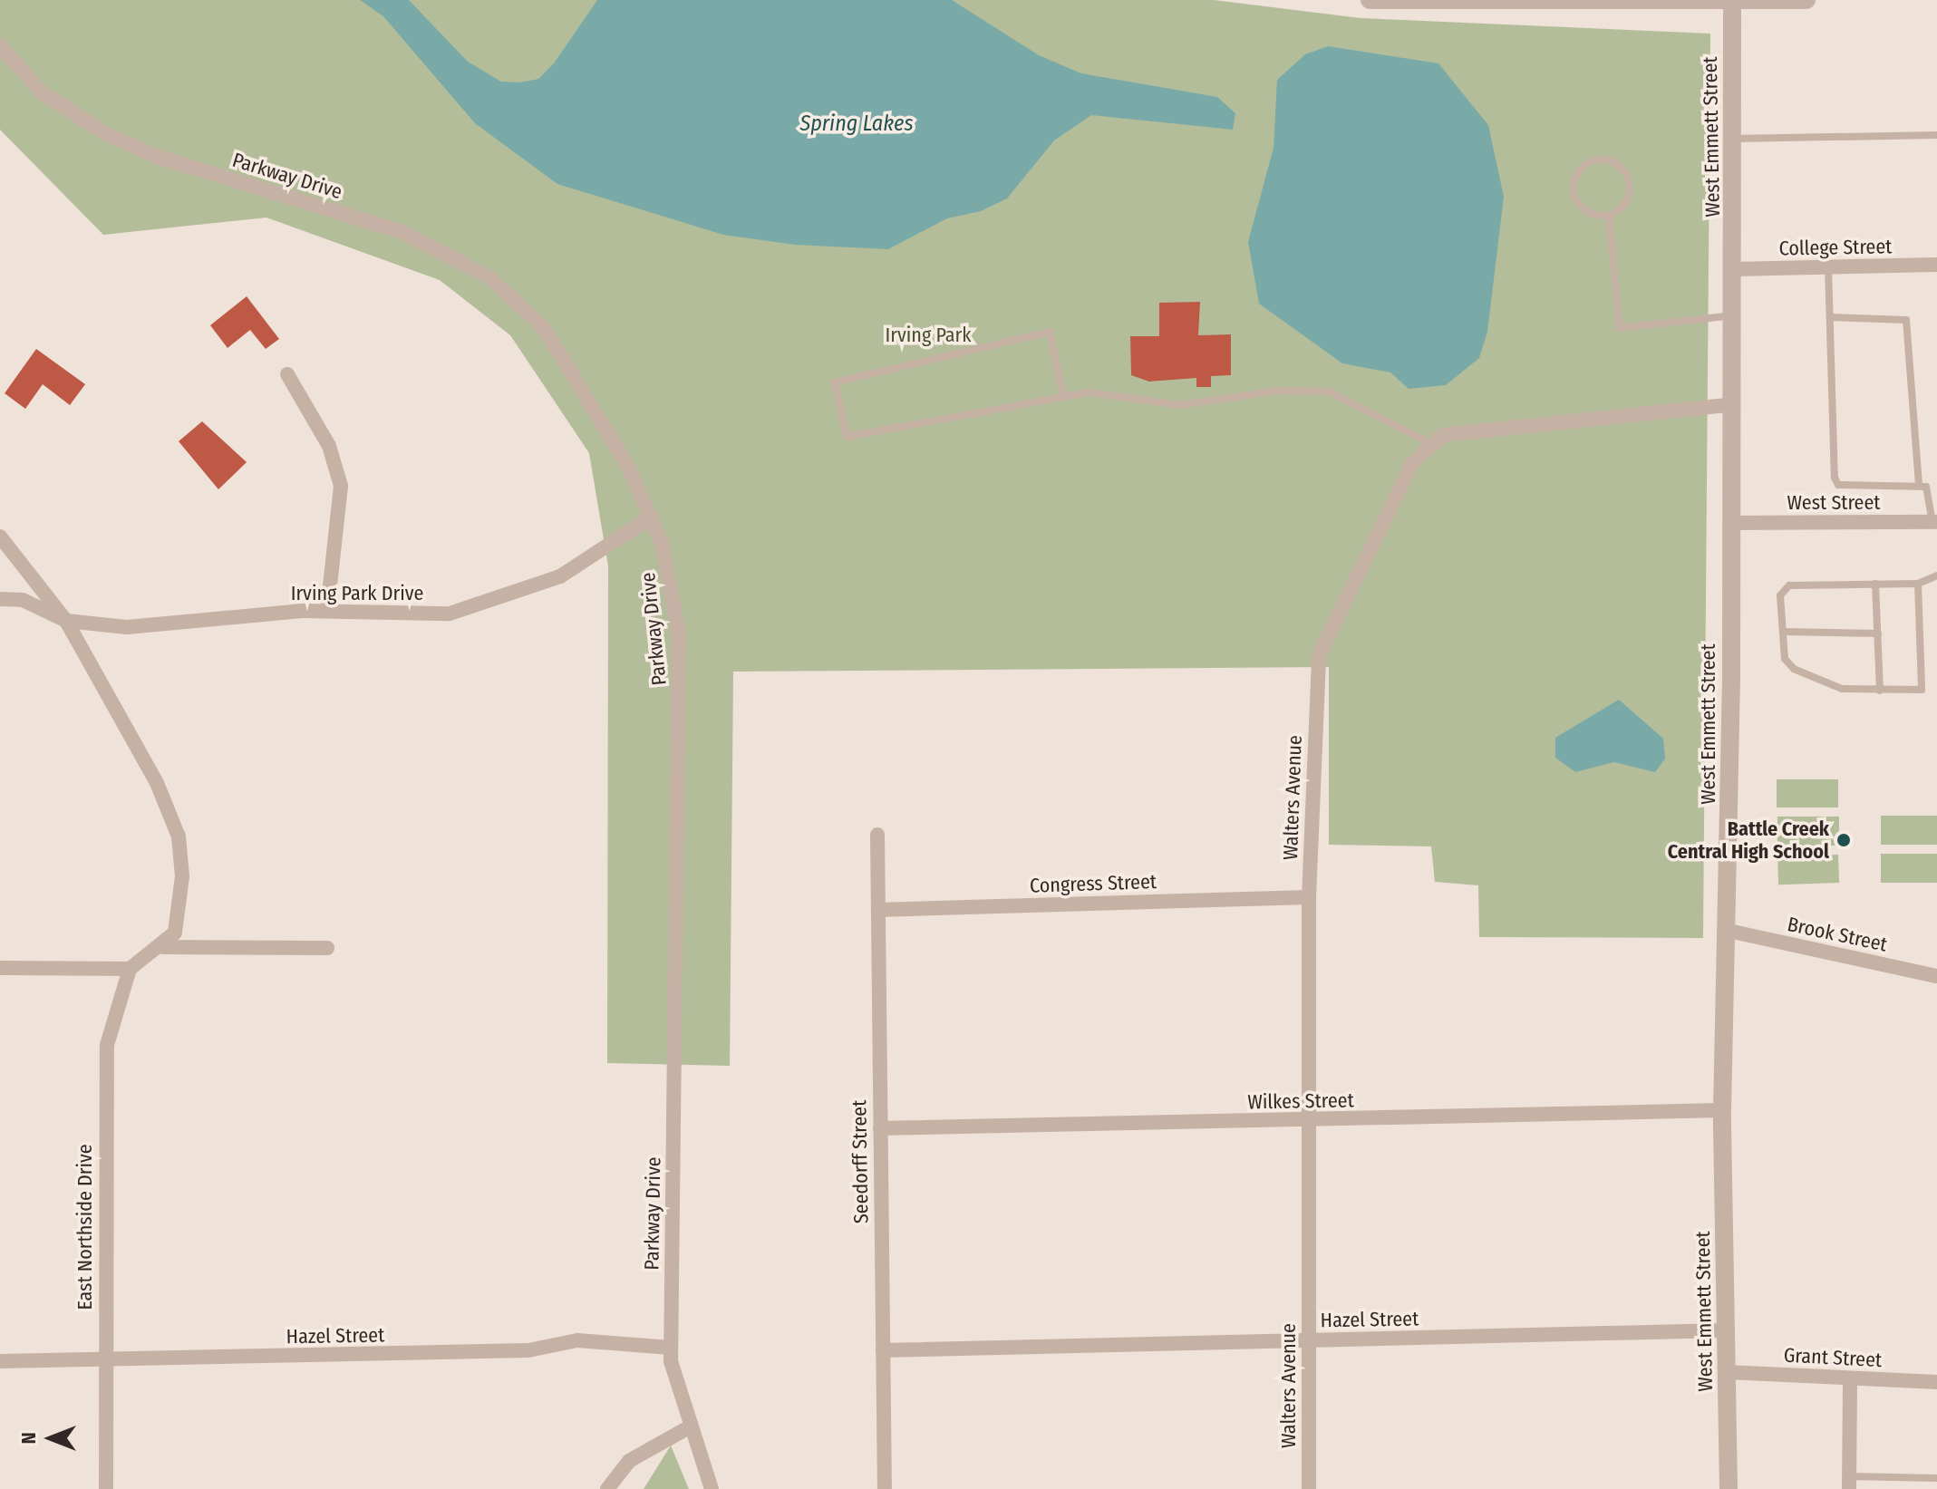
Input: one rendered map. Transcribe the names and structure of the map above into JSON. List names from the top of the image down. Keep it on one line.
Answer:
{"streets":{"street":["West Emmett Street","Parkway Drive","College Street","West Street","Irving Park Drive","Walters Avenue","Congress Street","Brook Street","Wilkes Street","Seedorff Street","East Northside Drive","Hazel Street","Grant Street"]},"crossings":[["West Emmett Street","College Street"],["West Emmett Street","West Street"],["West Emmett Street","Walters Avenue"],["West Emmett Street","Brook Street"],["West Emmett Street","Wilkes Street"],["West Emmett Street","Hazel Street"],["West Emmett Street","Grant Street"],["Parkway Drive","Irving Park Drive"],["Parkway Drive","Hazel Street"],["Walters Avenue","Congress Street"],["Walters Avenue","Wilkes Street"],["Walters Avenue","Hazel Street"],["Congress Street","Seedorff Street"],["Wilkes Street","Seedorff Street"],["Seedorff Street","Hazel Street"],["East Northside Drive","Hazel Street"]],"water":["Spring Lakes"],"parks":["Irving Park"],"places":["Battle Creek Central High School"],"north":"left"}
